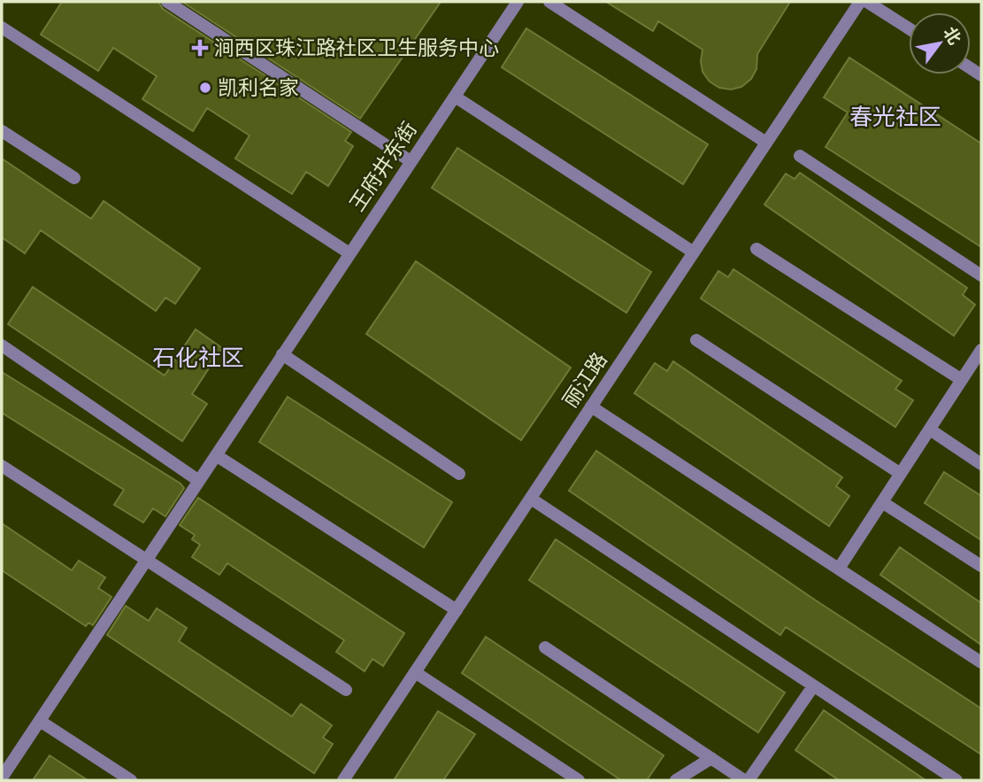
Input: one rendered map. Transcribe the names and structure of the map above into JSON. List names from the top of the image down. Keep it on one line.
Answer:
{"streets":{"street":["王府井东街","丽江路"]},"districts":["春光社区","石化社区"],"places":{"health":["涧西区珠江路社区卫生服务中心"],"other":["凯利名家"]},"north":"top right"}
